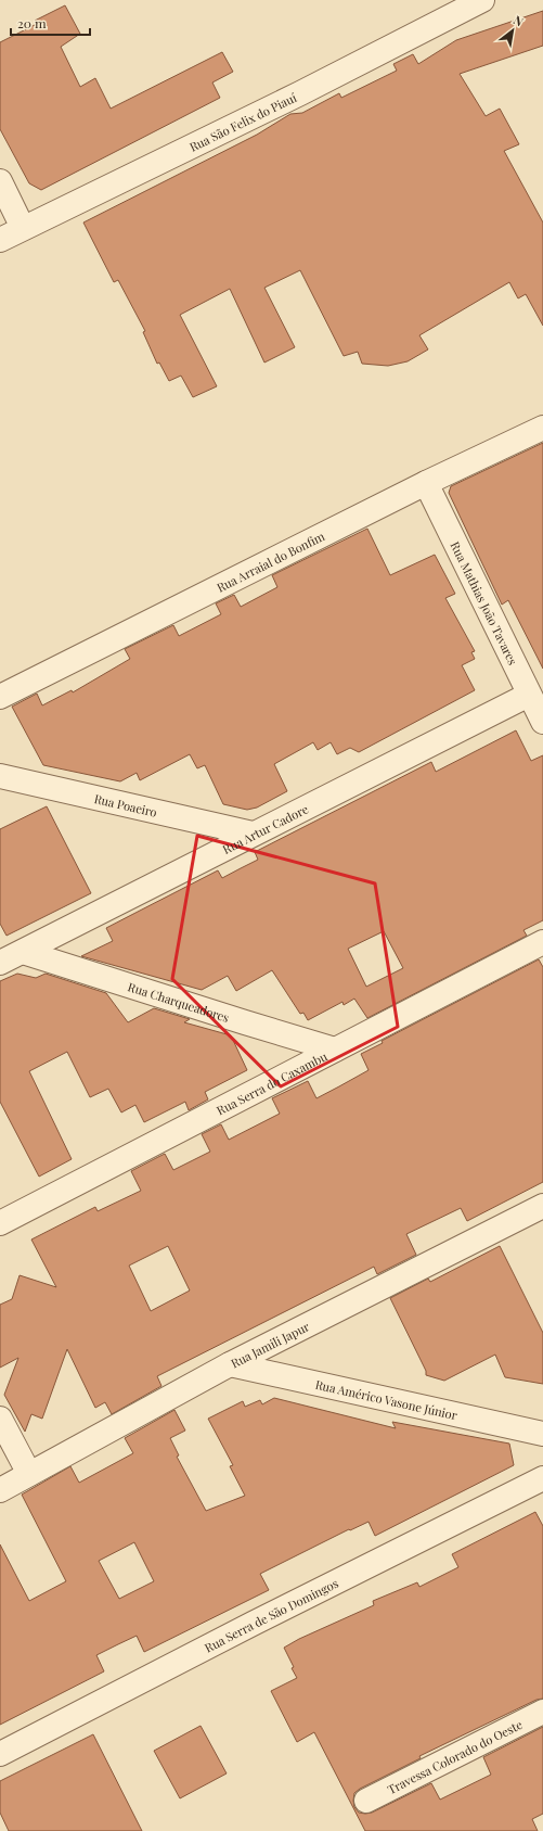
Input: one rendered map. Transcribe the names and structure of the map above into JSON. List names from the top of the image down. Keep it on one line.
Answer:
{"streets":{"street":["Rua São Felix do Piauí","Rua Arraial do Bonfim","Rua Mathias João Tavares","Rua Poaeiro","Rua Artur Cadore","Rua Charqueadores","Rua Serra do Caxambu","Rua Jamili Japur","Rua Américo Vasone Júnior","Rua Serra de São Domingos","Travessa Colorado do Oeste"]},"crossings":[["Rua Arraial do Bonfim","Rua Mathias João Tavares"],["Rua Mathias João Tavares","Rua Artur Cadore"],["Rua Poaeiro","Rua Artur Cadore"],["Rua Artur Cadore","Rua Charqueadores"],["Rua Charqueadores","Rua Serra do Caxambu"],["Rua Jamili Japur","Rua Américo Vasone Júnior"]],"scale_bar":"20 m","north":"top right"}
